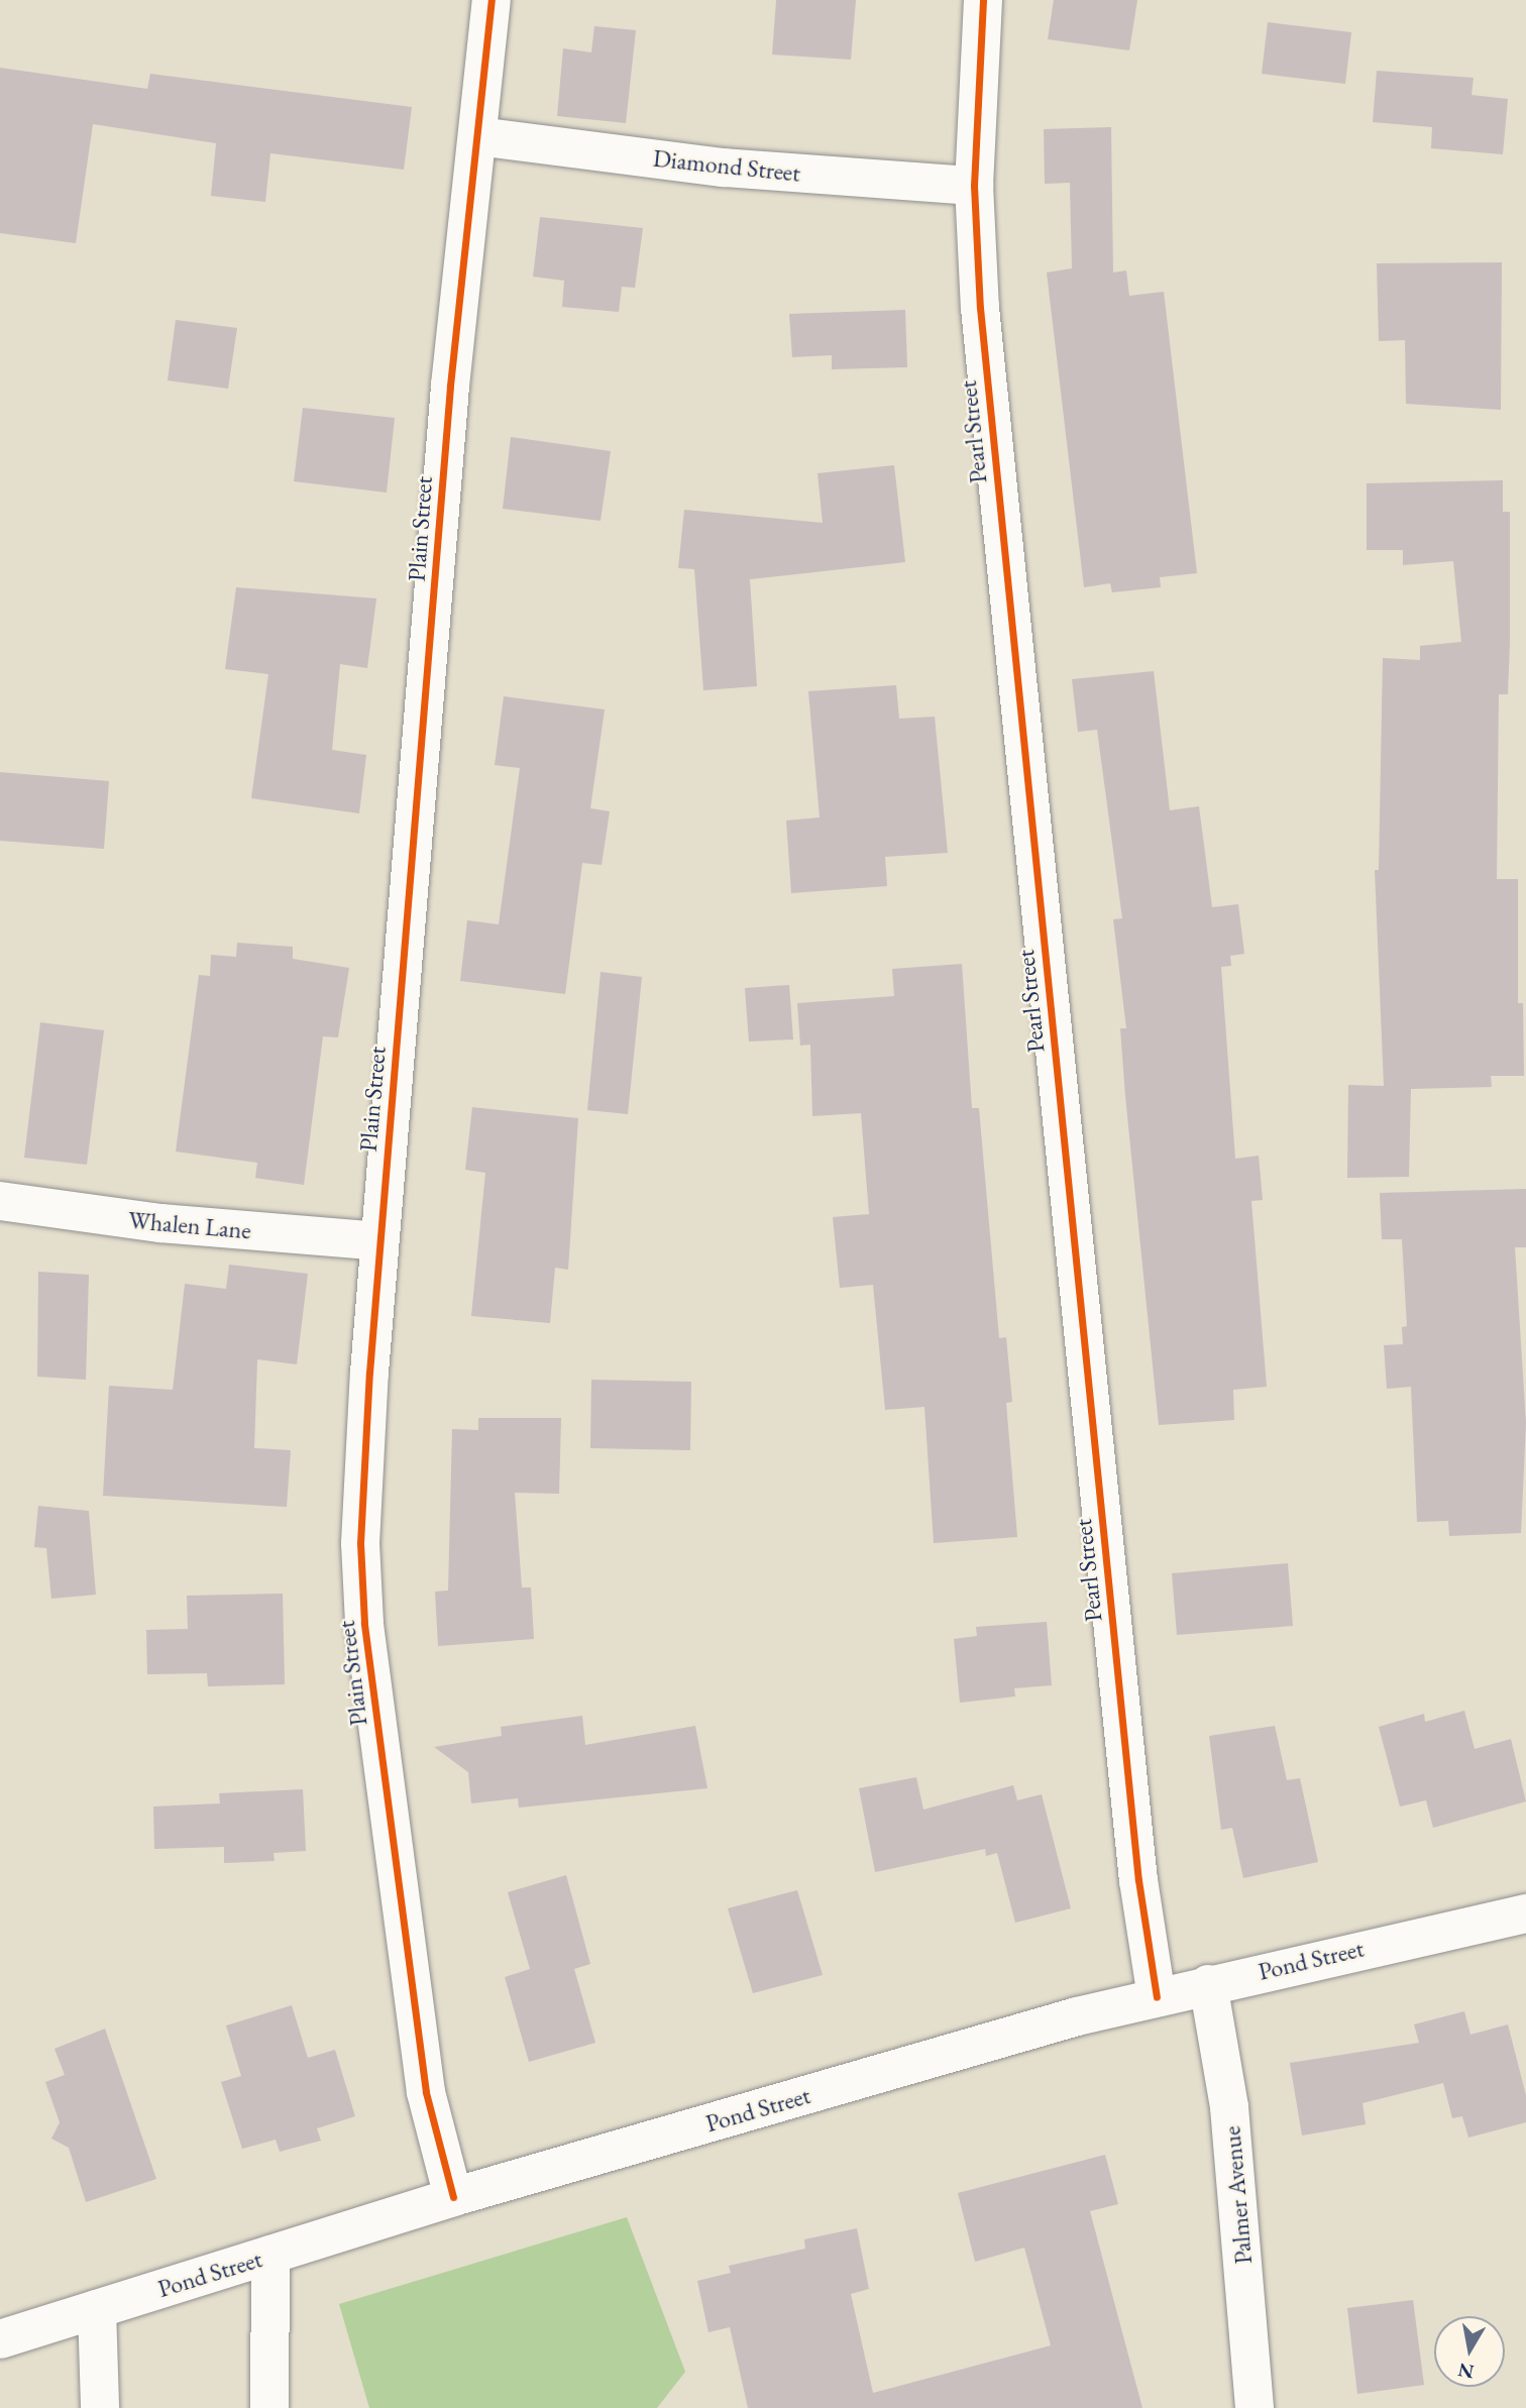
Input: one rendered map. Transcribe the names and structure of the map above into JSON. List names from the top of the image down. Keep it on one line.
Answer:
{"streets":{"street":["Diamond Street","Pearl Street","Plain Street","Whalen Lane","Pond Street","Palmer Avenue"]},"crossings":[["Diamond Street","Pearl Street"],["Diamond Street","Plain Street"],["Pearl Street","Pond Street"],["Plain Street","Whalen Lane"],["Plain Street","Pond Street"],["Pond Street","Palmer Avenue"]],"north":"bottom"}
